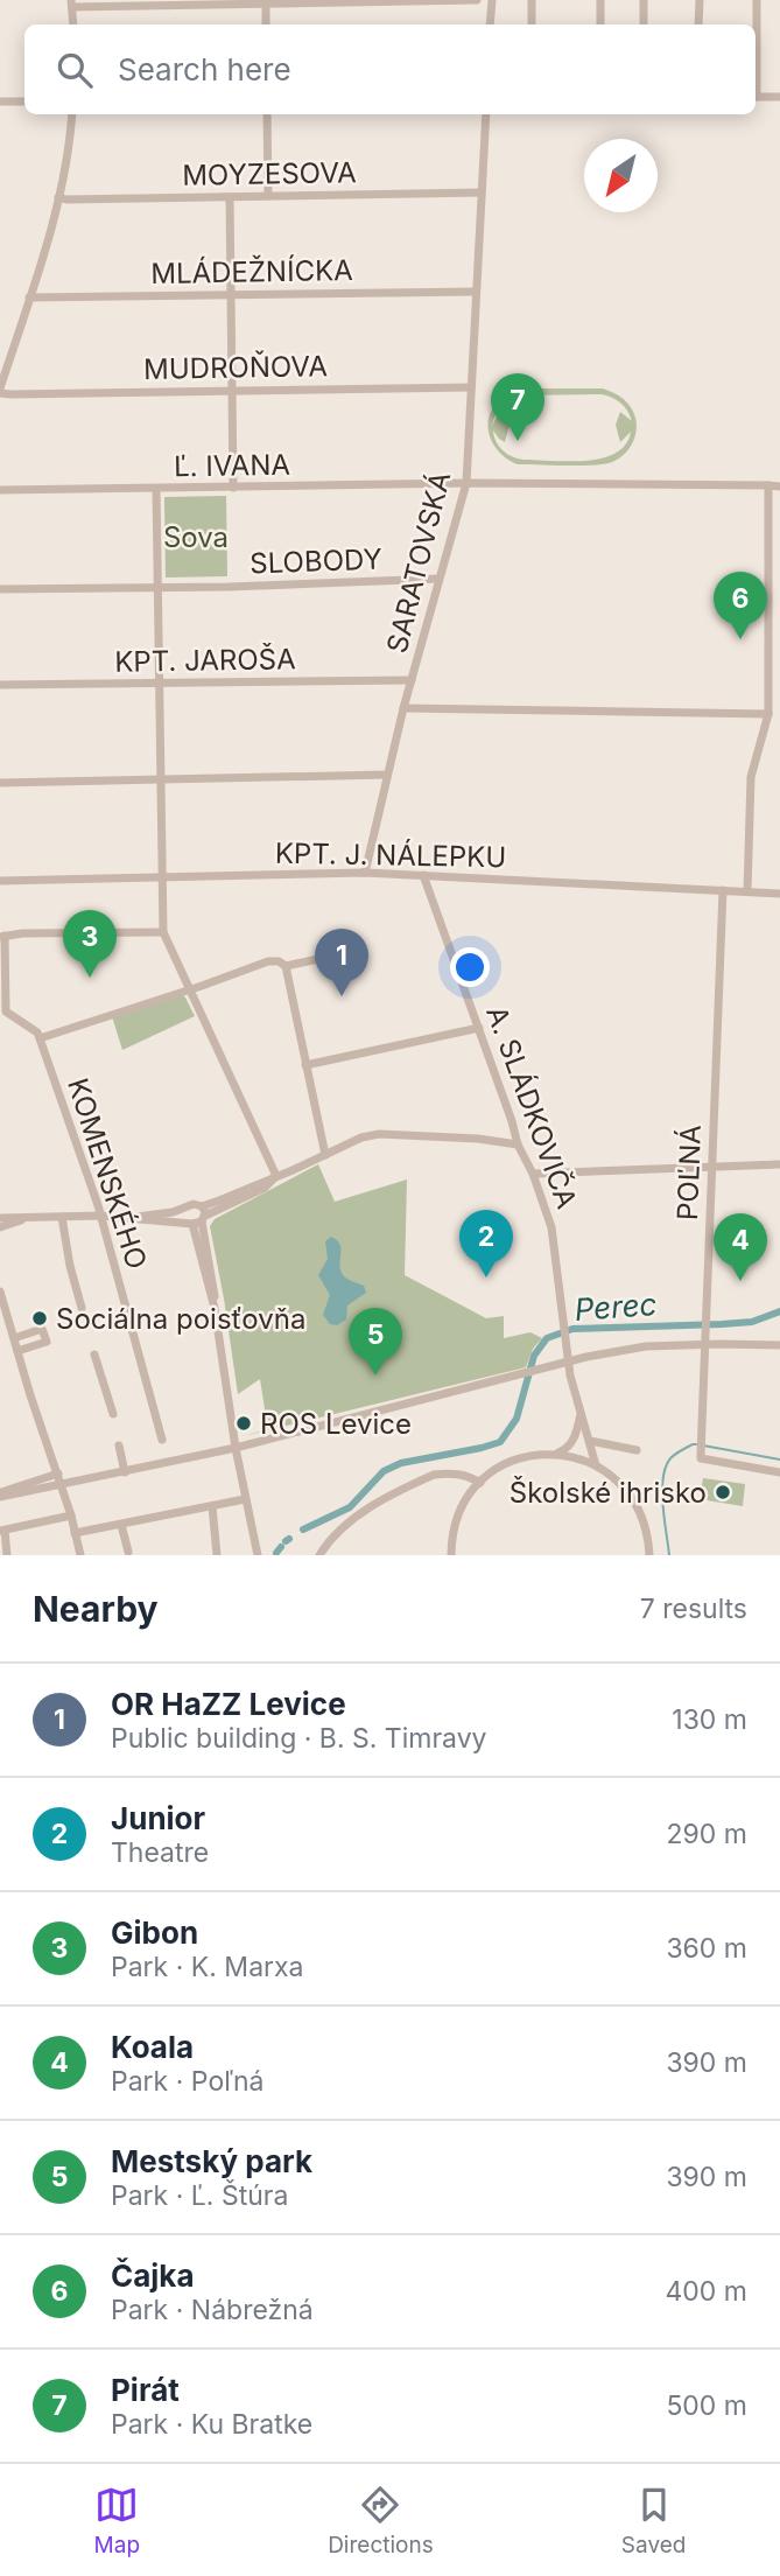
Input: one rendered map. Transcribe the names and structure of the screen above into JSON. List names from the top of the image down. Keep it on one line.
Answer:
{"streets":{"street":["MOYZESOVA","MLÁDEŽNÍCKA","MUDROŇOVA","Ľ. IVANA","SLOBODY","SARATOVSKÁ","KPT. JAROŠA","KPT. J. NÁLEPKU","A. SLÁDKOVIČA","POĽNÁ","KOMENSKÉHO"]},"crossings":[["MOYZESOVA","SARATOVSKÁ"],["MLÁDEŽNÍCKA","SARATOVSKÁ"],["MUDROŇOVA","SARATOVSKÁ"],["Ľ. IVANA","SARATOVSKÁ"],["SLOBODY","SARATOVSKÁ"],["SARATOVSKÁ","KPT. JAROŠA"],["SARATOVSKÁ","KPT. J. NÁLEPKU"],["KPT. J. NÁLEPKU","A. SLÁDKOVIČA"],["KPT. J. NÁLEPKU","POĽNÁ"]],"water":["Perec"],"parks":["Sova"],"places":["Sociálna poisťovňa","ROS Levice","Školské ihrisko"],"north":"bottom left","page":{"search":"Search here","pins":["7","6","3","1","2","4","5"],"heading":["Nearby","7 results"],"list":[{"mark":"1","name":"OR HaZZ Levice","note":"Public building · B. S. Timravy","value":"130 m"},{"mark":"2","name":"Junior","note":"Theatre","value":"290 m"},{"mark":"3","name":"Gibon","note":"Park · K. Marxa","value":"360 m"},{"mark":"4","name":"Koala","note":"Park · Poľná","value":"390 m"},{"mark":"5","name":"Mestský park","note":"Park · Ľ. Štúra","value":"390 m"},{"mark":"6","name":"Čajka","note":"Park · Nábrežná","value":"400 m"},{"mark":"7","name":"Pirát","note":"Park · Ku Bratke","value":"500 m"}],"nav":["Map","Directions","Saved"]}}
